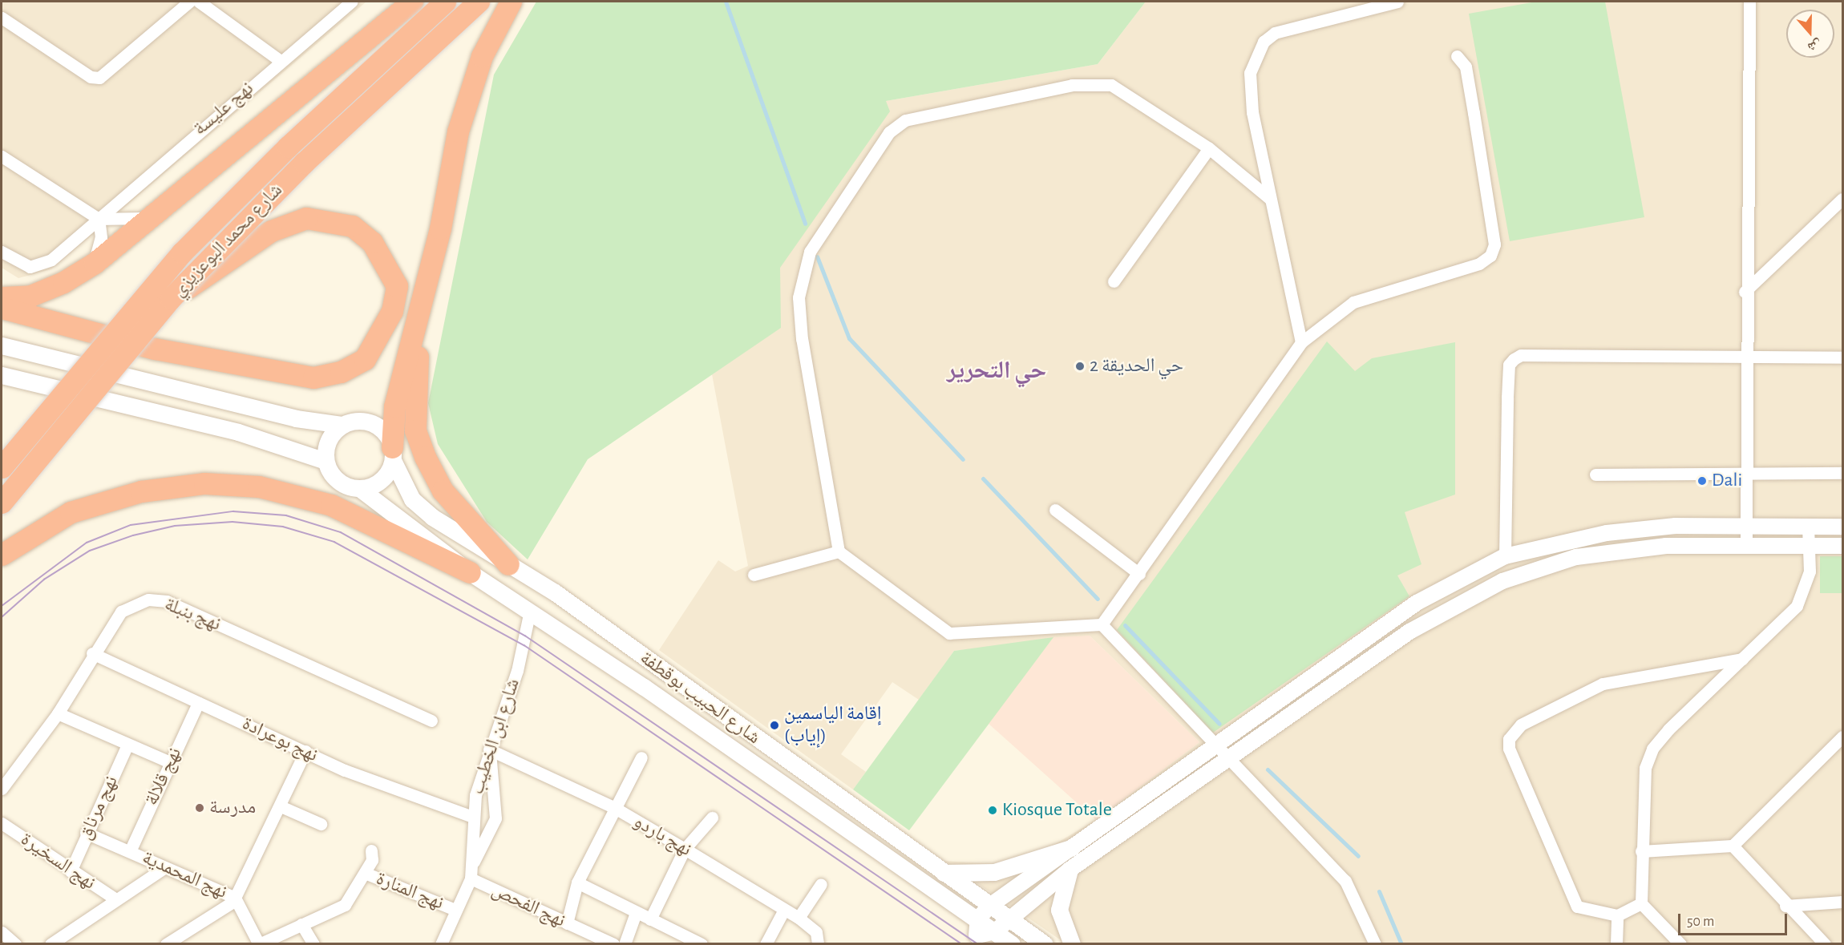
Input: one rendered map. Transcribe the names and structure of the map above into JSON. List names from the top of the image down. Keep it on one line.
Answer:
{"streets":{"highway":["شارع محمد البوعزيزي"],"main road":["شارع الحبيب بوقطفة"],"street":["نهج عليسة","نهج بنبلة","شارع ابن الخطيب","نهج بوعرادة","نهج قلالة","نهج مرناق","نهج باردو","نهج السخيرة","نهج المحمدية","نهج المنارة","نهج الفحص"]},"crossings":[["نهج بنبلة","نهج بوعرادة"],["شارع الحبيب بوقطفة","شارع ابن الخطيب"],["شارع ابن الخطيب","نهج بوعرادة"],["شارع ابن الخطيب","نهج باردو"],["شارع ابن الخطيب","نهج المنارة"],["شارع ابن الخطيب","نهج الفحص"],["نهج بوعرادة","نهج قلالة"],["نهج قلالة","نهج المحمدية"],["نهج مرناق","نهج السخيرة"],["نهج مرناق","نهج المحمدية"]],"districts":["حي التحرير"],"places":["حي الحديقة 2","Dali","إقامة الياسمين (إياب)","مدرسة","Kiosque Totale"],"scale_bar":"50 m","north":"bottom"}
